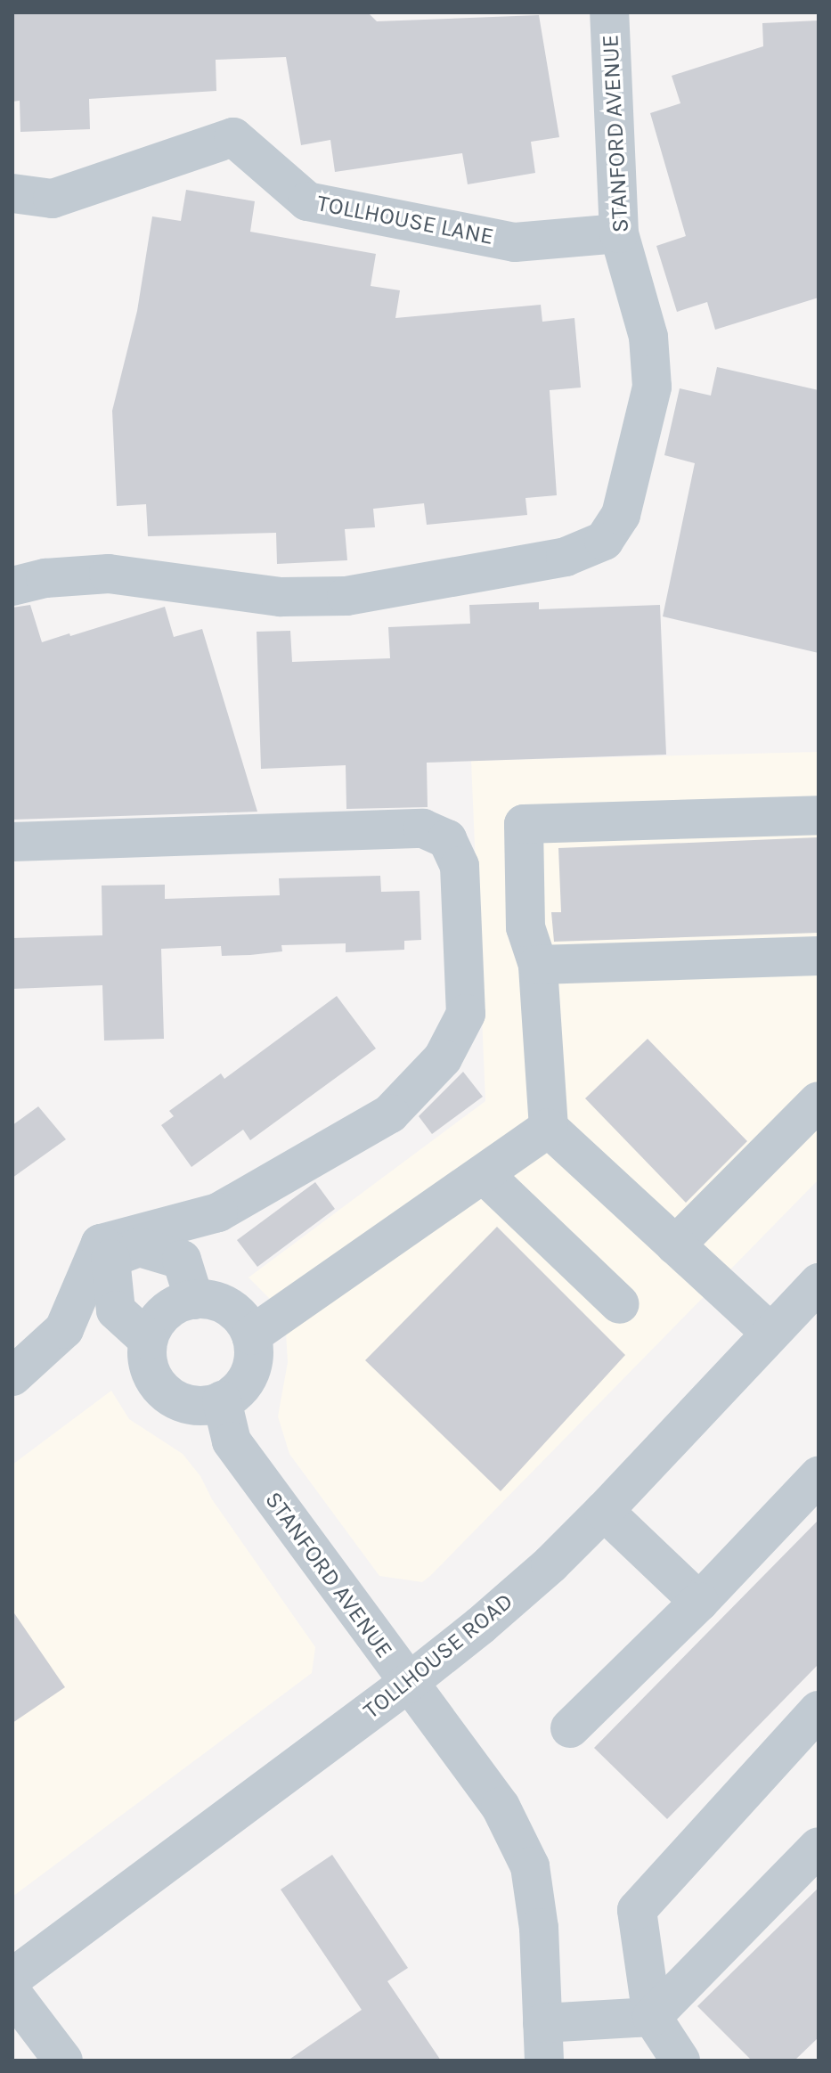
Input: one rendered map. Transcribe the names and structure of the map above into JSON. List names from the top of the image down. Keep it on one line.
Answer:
{"streets":{"street":["STANFORD AVENUE","TOLLHOUSE LANE","TOLLHOUSE ROAD"]},"crossings":[["STANFORD AVENUE","TOLLHOUSE LANE"],["STANFORD AVENUE","TOLLHOUSE ROAD"]]}
